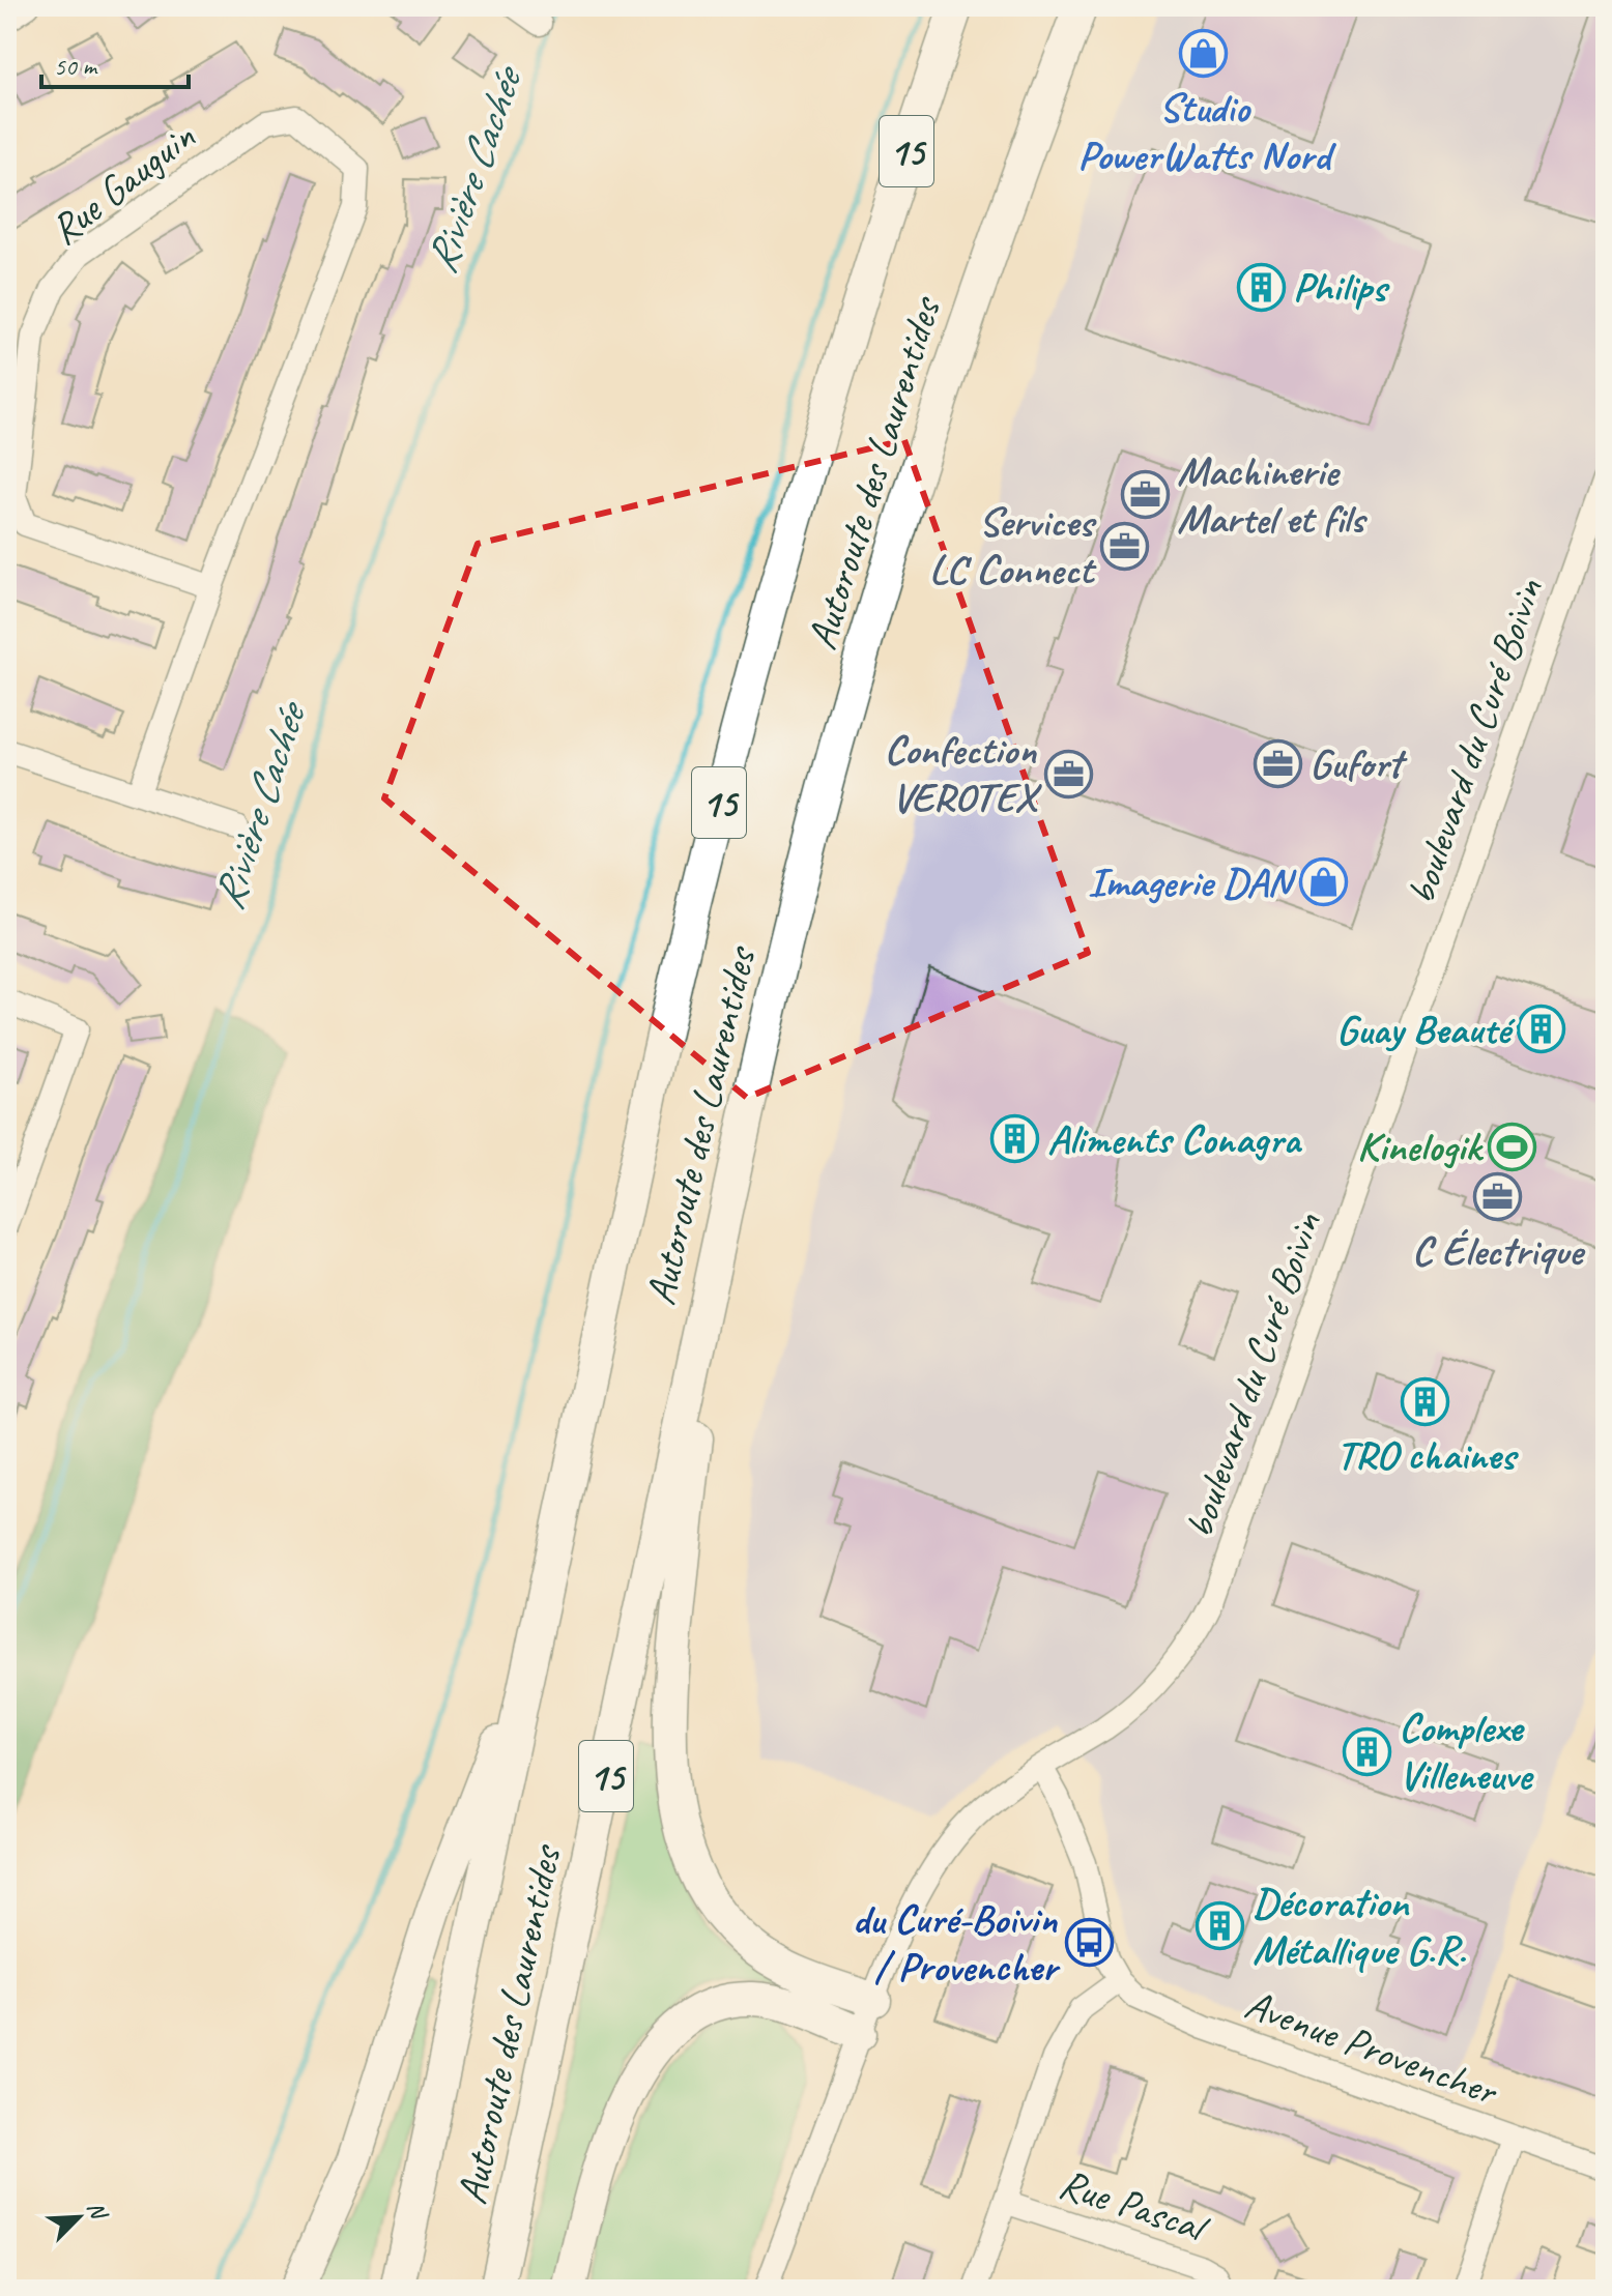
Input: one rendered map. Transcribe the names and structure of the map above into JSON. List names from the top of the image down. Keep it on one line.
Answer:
{"streets":{"highway":["15","Autoroute des Laurentides"],"street":["Rue Gauguin","boulevard du Curé Boivin","Avenue Provencher","Rue Pascal"]},"water":["Rivière Cachée"],"places":{"shop":["Studio PowerWatts Nord","Imagerie DAN"],"building":["Philips","Guay Beauté","Aliments Conagra","TRO chaines","Complexe Villeneuve","Décoration Métallique G.R."],"office":["Machinerie Martel et fils","Services LC Connect","Gufort","Confection VEROTEX","C Électrique"],"sports":["Kinelogik"],"bus stop":["du Curé-Boivin / Provencher"]},"scale_bar":"50 m","north":"top right"}
